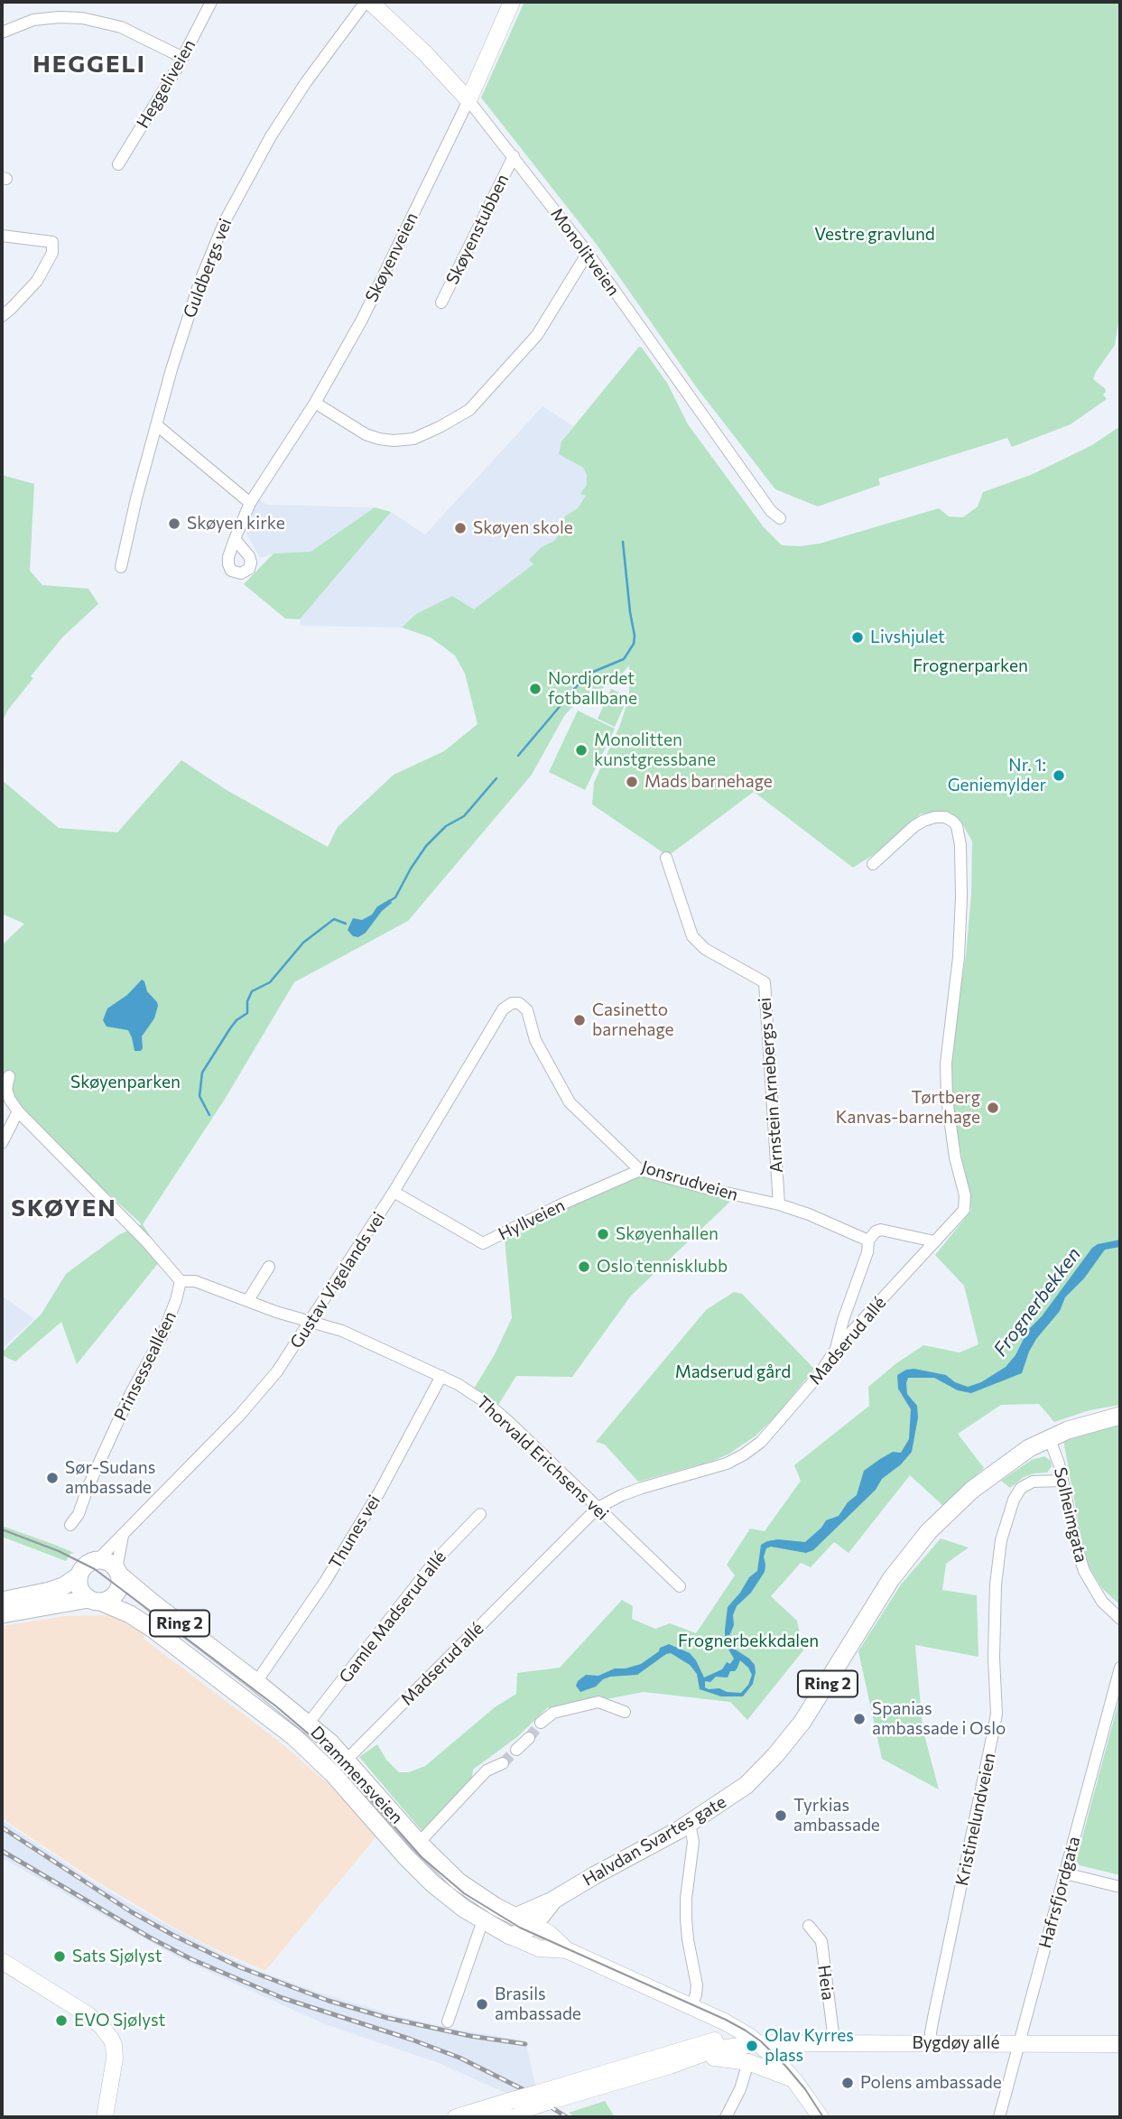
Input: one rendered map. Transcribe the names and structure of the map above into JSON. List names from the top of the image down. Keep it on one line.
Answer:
{"streets":{"main road":["Monolitveien","Skøyenveien","Ring 2","Drammensveien","Halvdan Svartes gate","Bygdøy allé"],"street":["Heggeliveien","Skøyenstubben","Guldbergs vei","Arnstein Arnebergs vei","Jonsrudveien","Hyllveien","Gustav Vigelands vei","Madserud allé","Prinsessealléen","Thorvald Erichsens vei","Solheimgata","Thunes vei","Gamle Madserud allé","Kristinelundveien","Hafrsfjordgata","Heia"]},"crossings":[["Skøyenstubben","Monolitveien"],["Monolitveien","Skøyenveien"],["Arnstein Arnebergs vei","Jonsrudveien"],["Jonsrudveien","Hyllveien"],["Jonsrudveien","Gustav Vigelands vei"],["Hyllveien","Gustav Vigelands vei"],["Gustav Vigelands vei","Thorvald Erichsens vei"],["Gustav Vigelands vei","Drammensveien"],["Madserud allé","Thorvald Erichsens vei"],["Madserud allé","Drammensveien"],["Prinsessealléen","Thorvald Erichsens vei"],["Thorvald Erichsens vei","Thunes vei"],["Solheimgata","Kristinelundveien"],["Solheimgata","Halvdan Svartes gate"],["Thunes vei","Drammensveien"],["Gamle Madserud allé","Drammensveien"],["Drammensveien","Halvdan Svartes gate"],["Drammensveien","Bygdøy allé"],["Kristinelundveien","Bygdøy allé"],["Hafrsfjordgata","Bygdøy allé"],["Heia","Bygdøy allé"]],"districts":["HEGGELI","SKØYEN"],"water":["Frognerbekken"],"parks":["Vestre gravlund","Frognerparken","Skøyenparken","Madserud gård","Frognerbekkdalen"],"places":["Skøyen kirke","Skøyen skole","Livshjulet","Nordjordet fotballbane","Monolitten kunstgressbane","Nr. 1: Geniemylder","Mads barnehage","Casinetto barnehage","Tørtberg Kanvas-barnehage","Skøyenhallen","Oslo tennisklubb","Sør-Sudans ambassade","Spanias ambassade i Oslo","Tyrkias ambassade","Sats Sjølyst","Brasils ambassade","EVO Sjølyst","Olav Kyrres plass","Polens ambassade"]}
